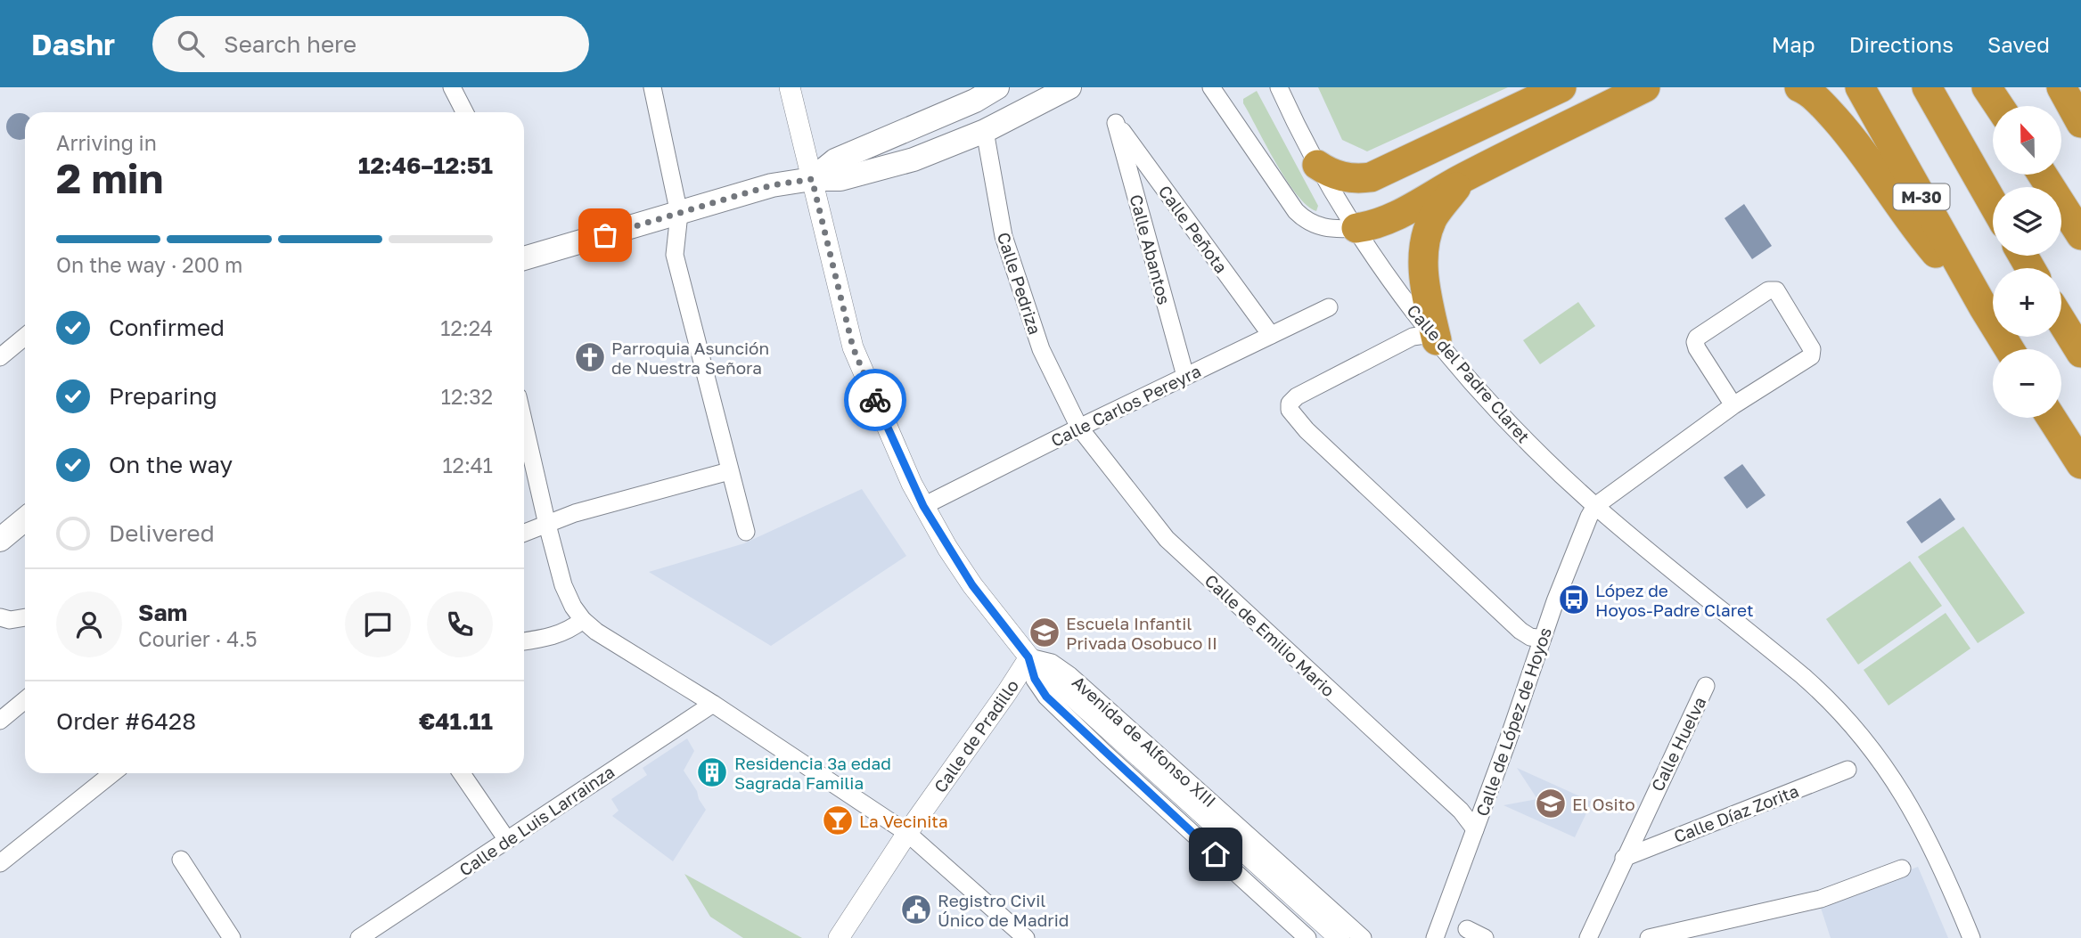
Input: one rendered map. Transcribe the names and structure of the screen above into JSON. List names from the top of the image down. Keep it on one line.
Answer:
{"streets":{"highway":["M-30"],"street":["Calle Peñota","Calle Abantos","Calle Pedriza","Calle del Padre Claret","Calle Carlos Pereyra","Calle de Emilio Mario","Calle de López de Hoyos","Calle de Pradillo","Avenida de Alfonso XIII","Calle Huelva","Calle Díaz Zorita","Calle de Luis Larrainza"]},"crossings":[["Calle Peñota","Calle Abantos"],["Calle Peñota","Calle Carlos Pereyra"],["Calle Abantos","Calle Carlos Pereyra"],["Calle Pedriza","Calle Carlos Pereyra"],["Calle Pedriza","Calle de Emilio Mario"],["Calle del Padre Claret","Calle de López de Hoyos"],["Calle Carlos Pereyra","Calle de Emilio Mario"],["Calle Carlos Pereyra","Avenida de Alfonso XIII"],["Calle de Emilio Mario","Calle de López de Hoyos"],["Calle de Pradillo","Avenida de Alfonso XIII"],["Calle Huelva","Calle Díaz Zorita"]],"places":{"church":["Parroquia Asunción de Nuestra Señora"],"bus stop":["López de Hoyos-Padre Claret"],"school or university":["Escuela Infantil Privada Osobuco II","El Osito"],"building":["Residencia 3ª edad Sagrada Familia"],"bar":["La Vecinita"],"public building":["Registro Civil Único de Madrid"]},"north":"top","page":{"header":"Dashr","search":"Search here","nav":["Map","Directions","Saved"],"map_buttons":["+","−"],"heading":["2 min","Arriving in","12:46–12:51"],"panel":["Sam","Courier · 4.5","Order #6428","€41.11"],"bar":"On the way · 200 m","list":[["Confirmed","12:24"],["Preparing","12:32"],["On the way","12:41"],"Delivered"]}}
